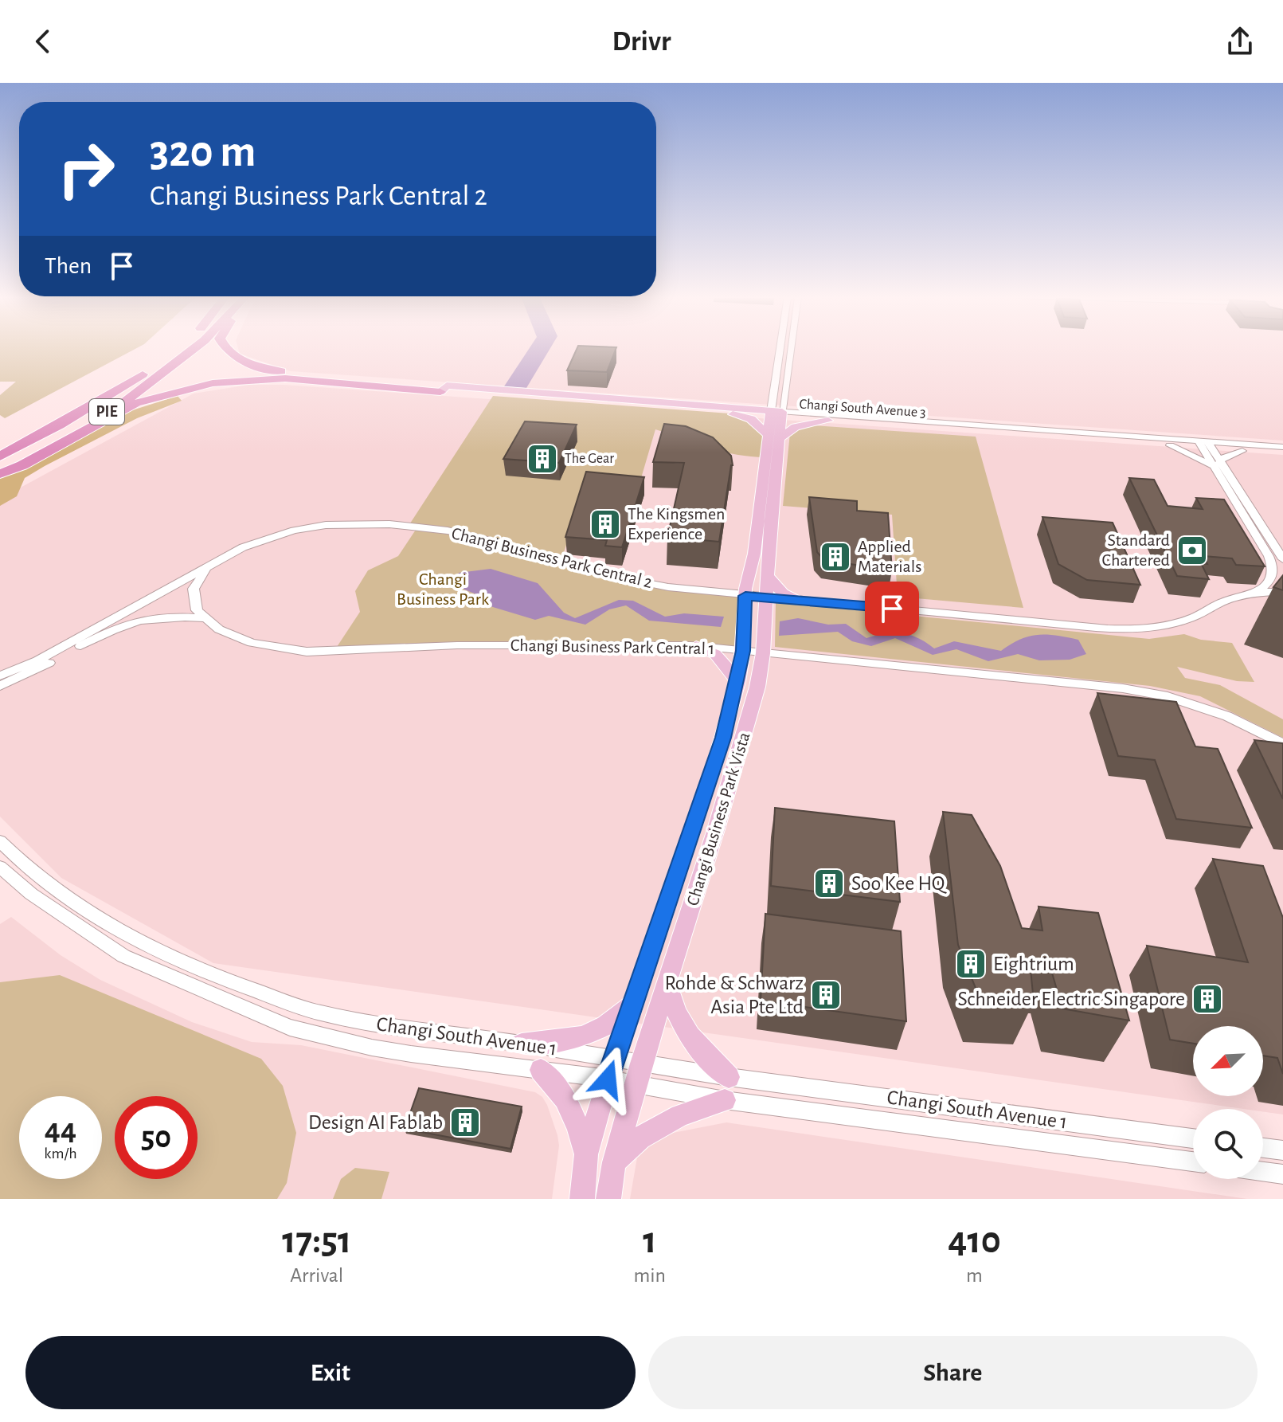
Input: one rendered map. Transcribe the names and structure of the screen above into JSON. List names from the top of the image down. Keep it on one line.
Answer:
{"streets":{"highway":["PIE"],"main road":["Changi South Avenue 3","Changi Business Park Vista"],"street":["Changi Business Park Central 2","Changi Business Park Central 1","Changi South Avenue 1"]},"crossings":[["Changi South Avenue 3","Changi Business Park Vista"],["Changi Business Park Central 2","Changi Business Park Vista"],["Changi Business Park Central 1","Changi Business Park Vista"],["Changi Business Park Vista","Changi South Avenue 1"]],"parks":["Changi Business Park"],"places":{"building":["The Gear","The Kingsmen Experience","Applied Materials","Soo Kee HQ","Eightrium","Rohde & Schwarz Asia Pte Ltd","Schneider Electric Singapore","Design AI Fablab"],"bank":["Standard Chartered"]},"north":"bottom left","page":{"header":"Drivr","turn":["320 m","Changi Business Park Central 2"],"then":"Then","speed":"44 km/h","limit":"50","eta":["17:51","Arrival","1","min","410","m"],"buttons":["Exit","Share"]}}
